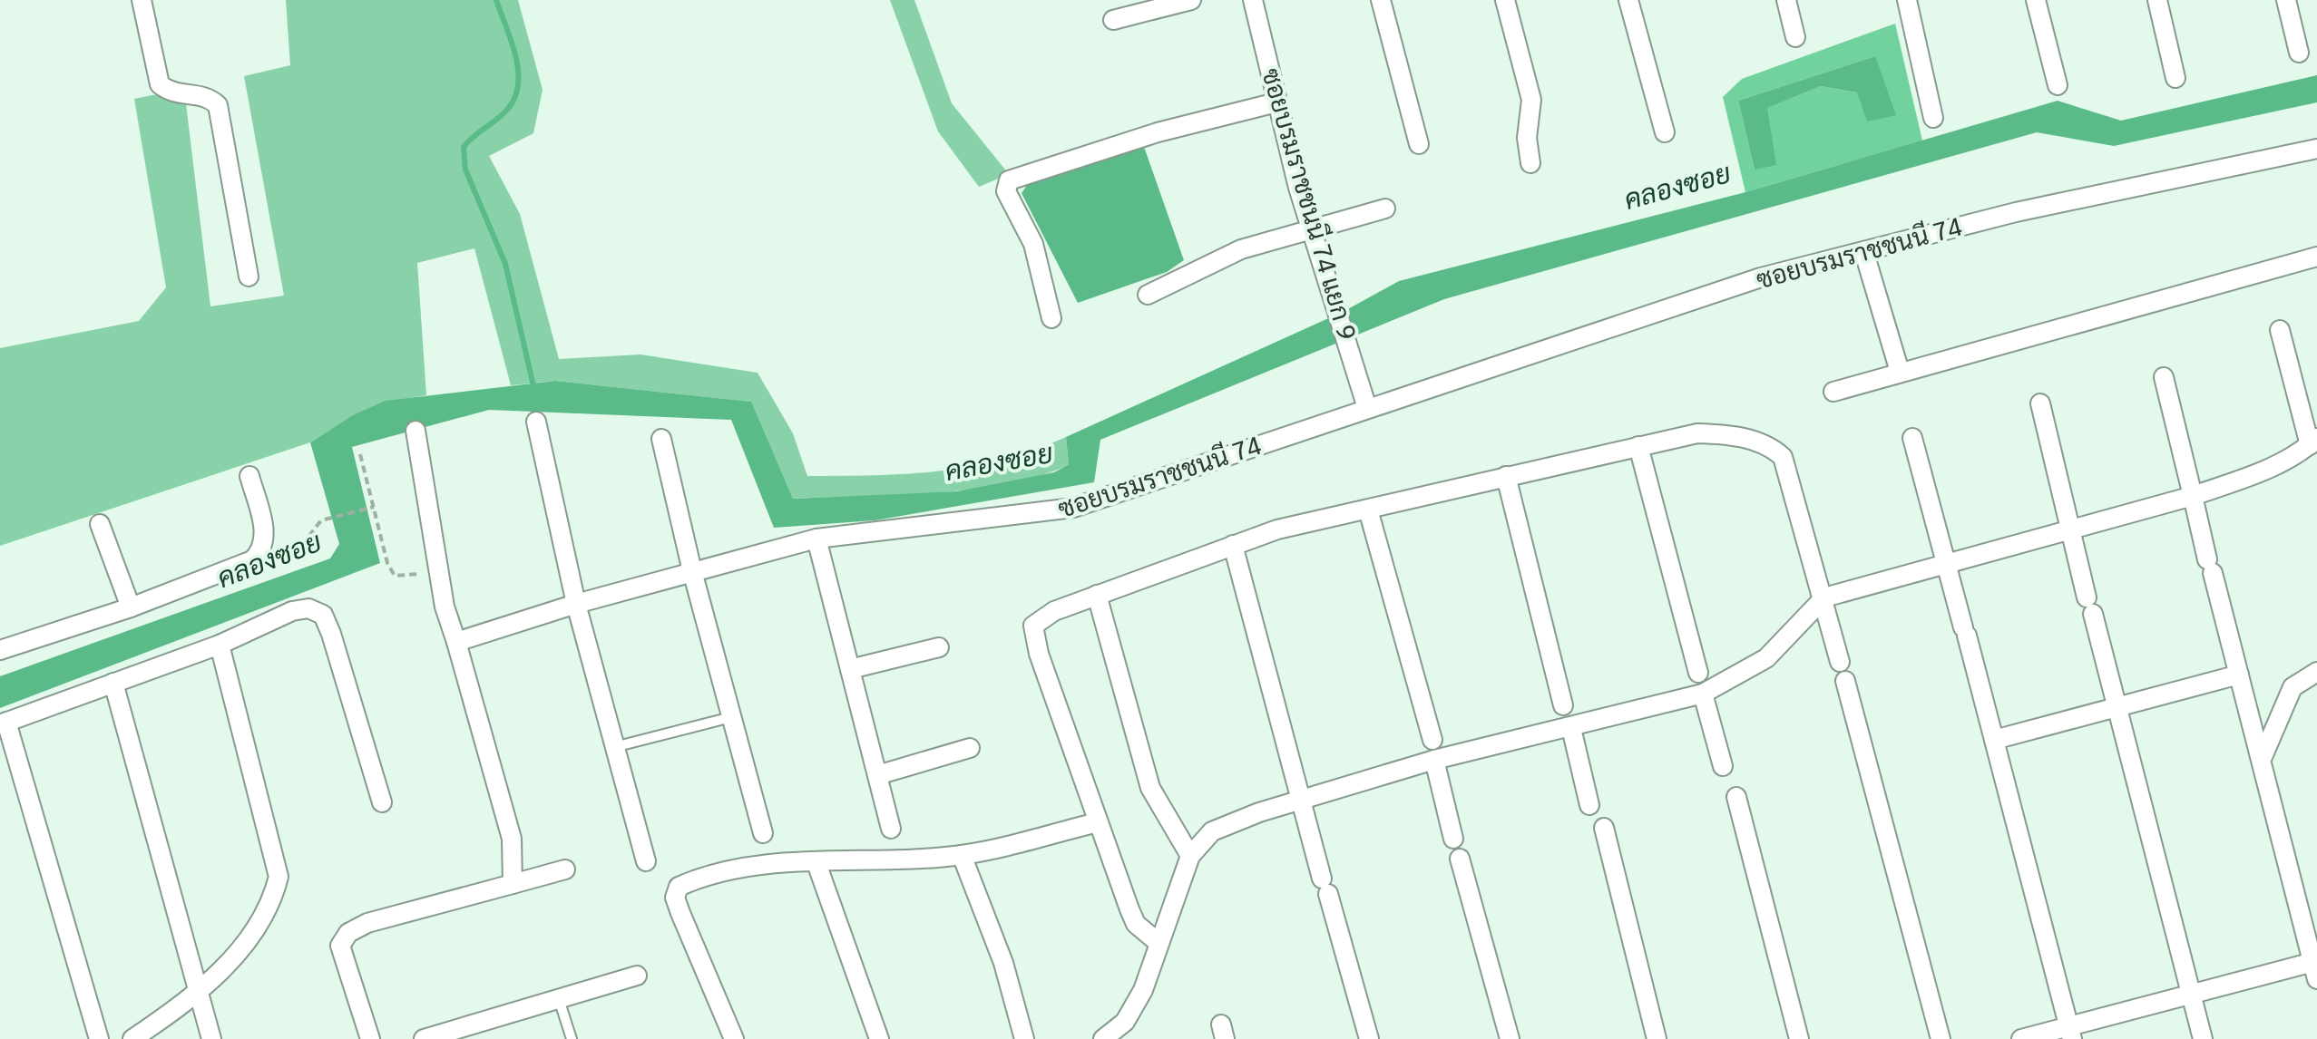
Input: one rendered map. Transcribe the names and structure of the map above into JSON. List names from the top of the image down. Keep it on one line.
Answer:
{"streets":{"street":["ซอยบรมราชชนนี 74 แยก 9","ซอยบรมราชชนนี 74"]},"crossings":[["ซอยบรมราชชนนี 74 แยก 9","ซอยบรมราชชนนี 74"]],"water":["คลองซอย"]}
